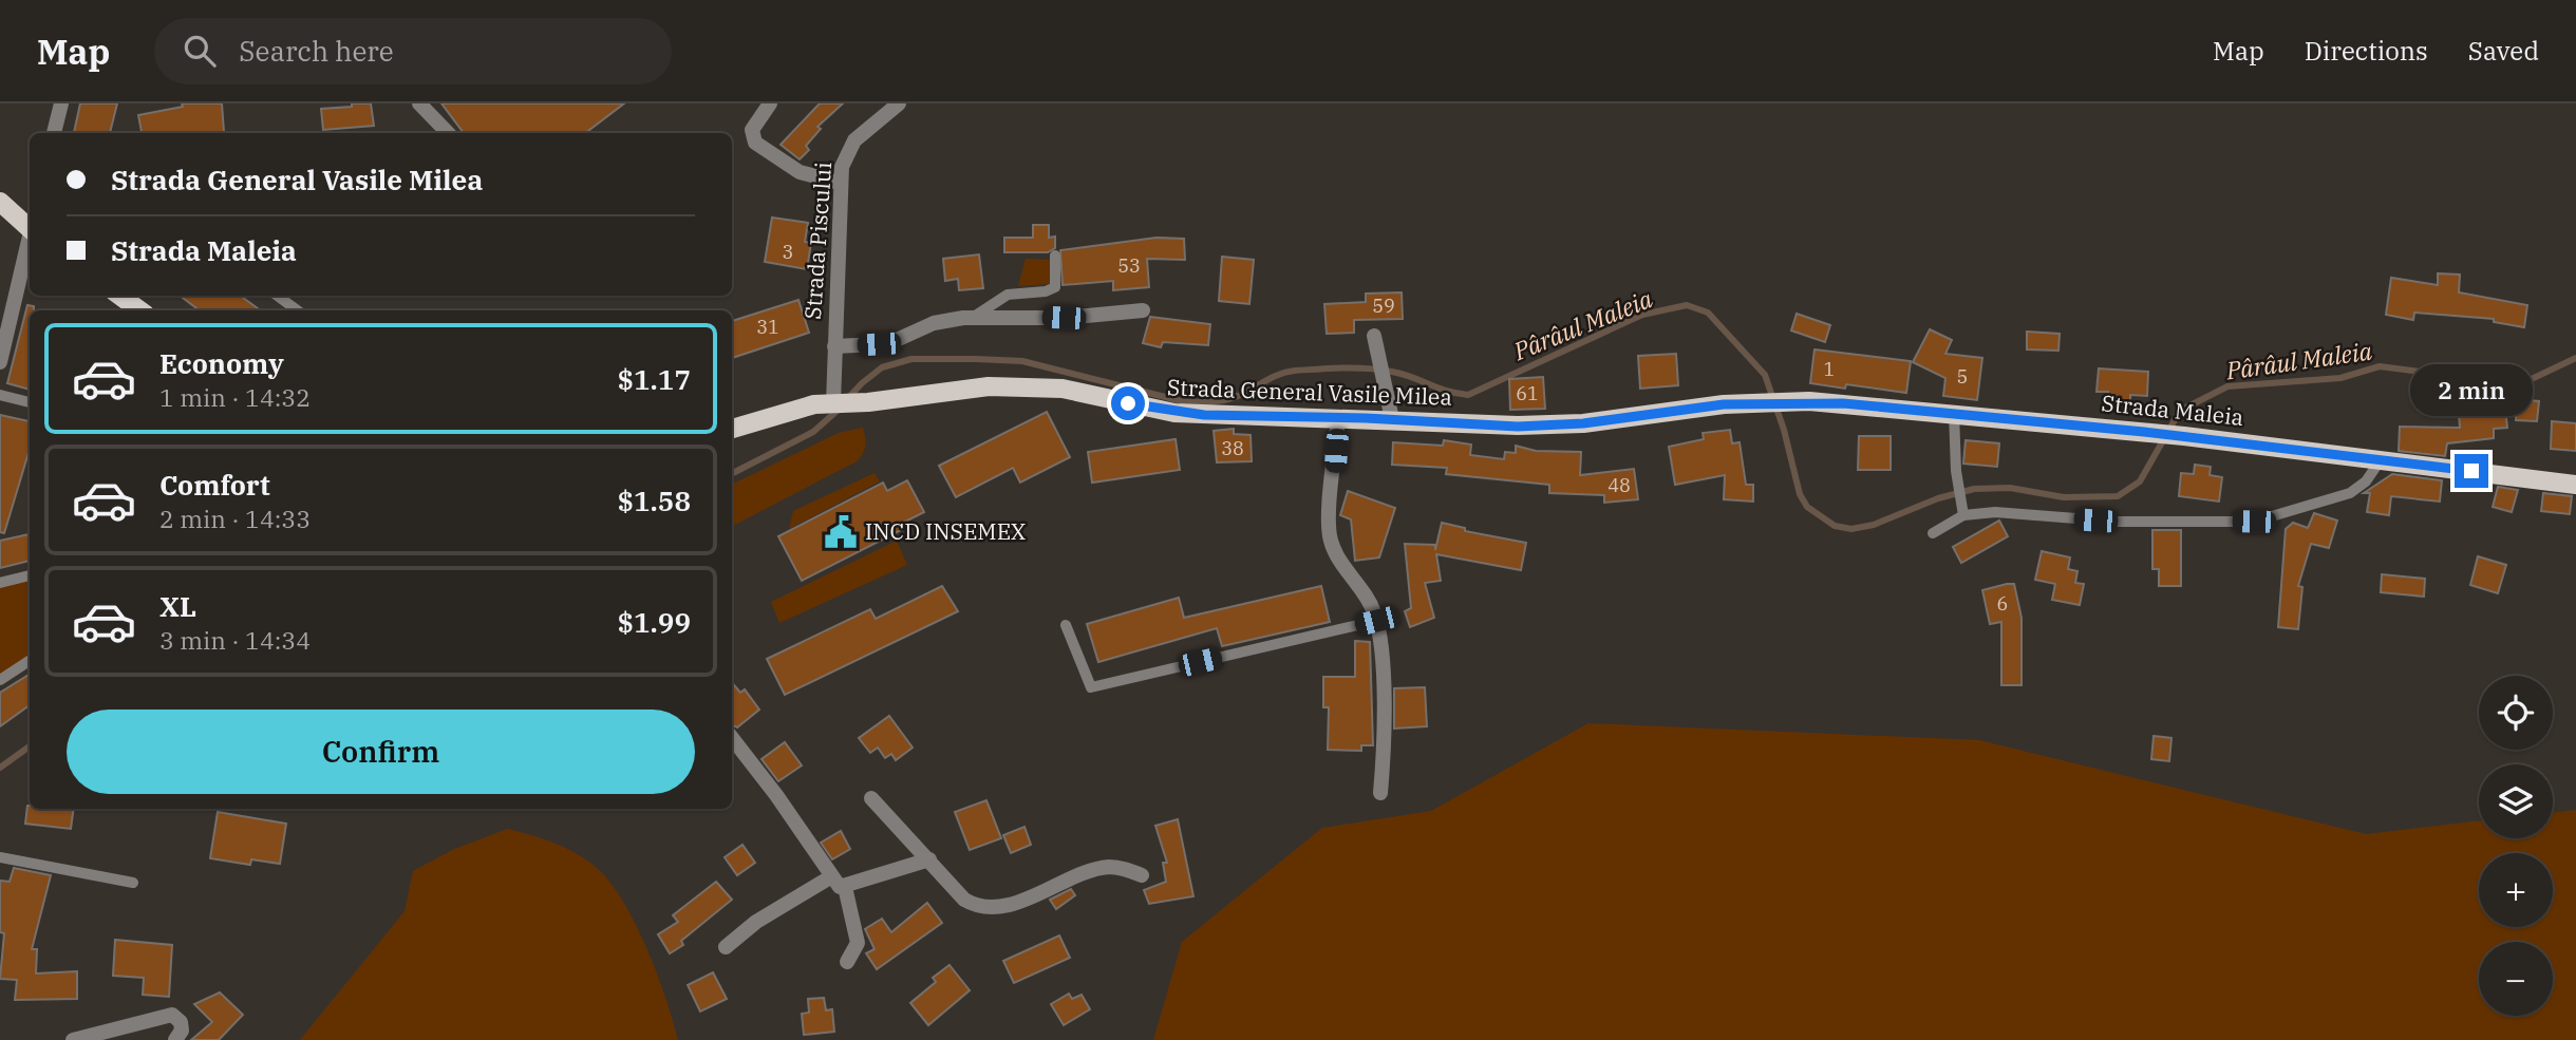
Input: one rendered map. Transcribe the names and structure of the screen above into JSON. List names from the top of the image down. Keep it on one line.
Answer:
{"streets":{"main road":["Strada General Vasile Milea","Strada Maleia"],"street":["Strada Piscului"]},"crossings":[["Strada Piscului","Strada General Vasile Milea"],["Strada General Vasile Milea","Strada Maleia"]],"water":["Pârâul Maleia"],"places":{"public building":["INCD INSEMEX"]},"house_numbers":["3","53","59","31","1","5","61","38","48","6"],"page":{"header":"Map","search":"Search here","nav":["Map","Directions","Saved"],"banner":["Strada General Vasile Milea","Strada Maleia"],"list":[{"name":"Economy","note":"1 min · 14:32","value":"$1.17"},{"name":"Comfort","note":"2 min · 14:33","value":"$1.58"},{"name":"XL","note":"3 min · 14:34","value":"$1.99"}],"bubble":"2 min","map_buttons":["+","−"],"buttons":"Confirm"}}
